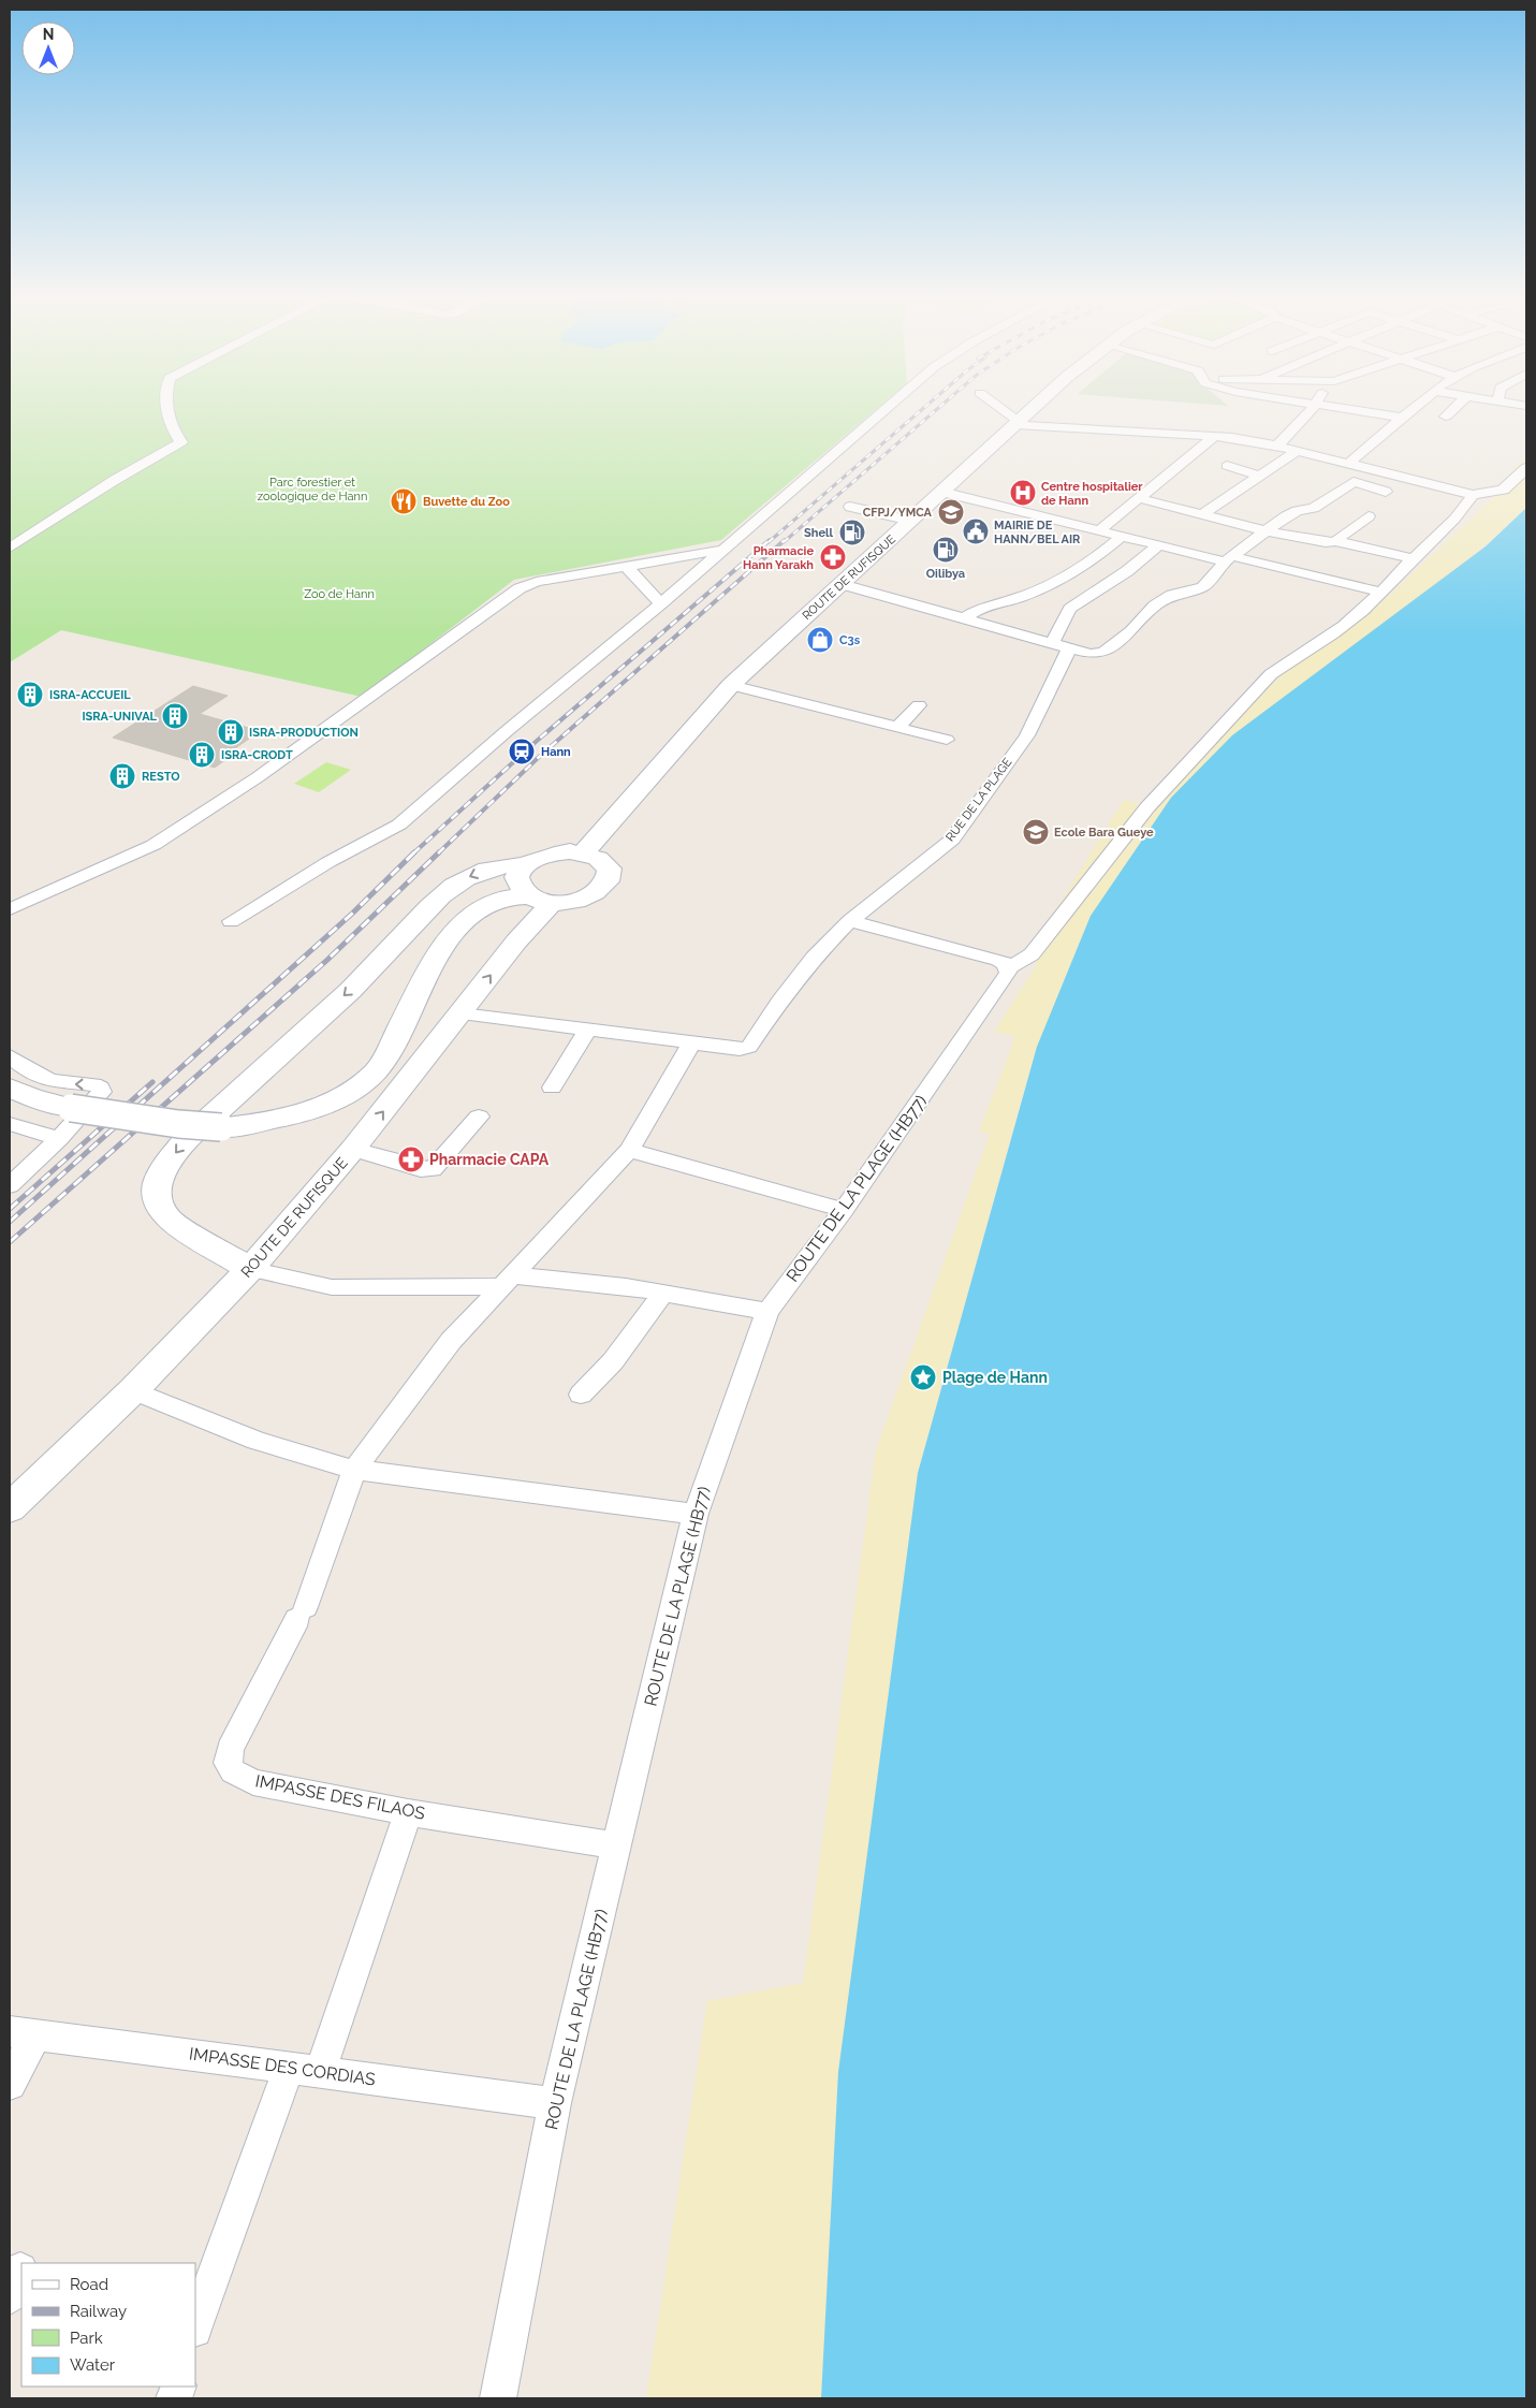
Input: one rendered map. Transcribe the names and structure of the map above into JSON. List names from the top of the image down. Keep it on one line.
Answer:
{"streets":{"main road":["ROUTE DE RUFISQUE"],"street":["RUE DE LA PLAGE","ROUTE DE LA PLAGE (HB77)","IMPASSE DES FILAOS","IMPASSE DES CORDIAS"]},"crossings":[["ROUTE DE LA PLAGE (HB77)","IMPASSE DES FILAOS"],["ROUTE DE LA PLAGE (HB77)","IMPASSE DES CORDIAS"]],"parks":["Parc forestier et zoologique de Hann","Zoo de Hann"],"places":{"hospital":["Centre hospitalier de Hann"],"restaurant":["Buvette du Zoo"],"school or university":["CFPJ/YMCA","Ecole Bara Gueye"],"public building":["MAIRIE DE HANN/BEL AIR"],"fuel station":["Shell","Oilibya"],"pharmacy":["Pharmacie Hann Yarakh","Pharmacie CAPA"],"shop":["C3s"],"building":["ISRA-ACCUEIL","ISRA-UNIVAL","ISRA-PRODUCTION","ISRA-CRODT","RESTO"],"station":["Hann"],"place":["Plage de Hann"]},"legend":["Road","Railway","Park","Water"],"north":"top"}
